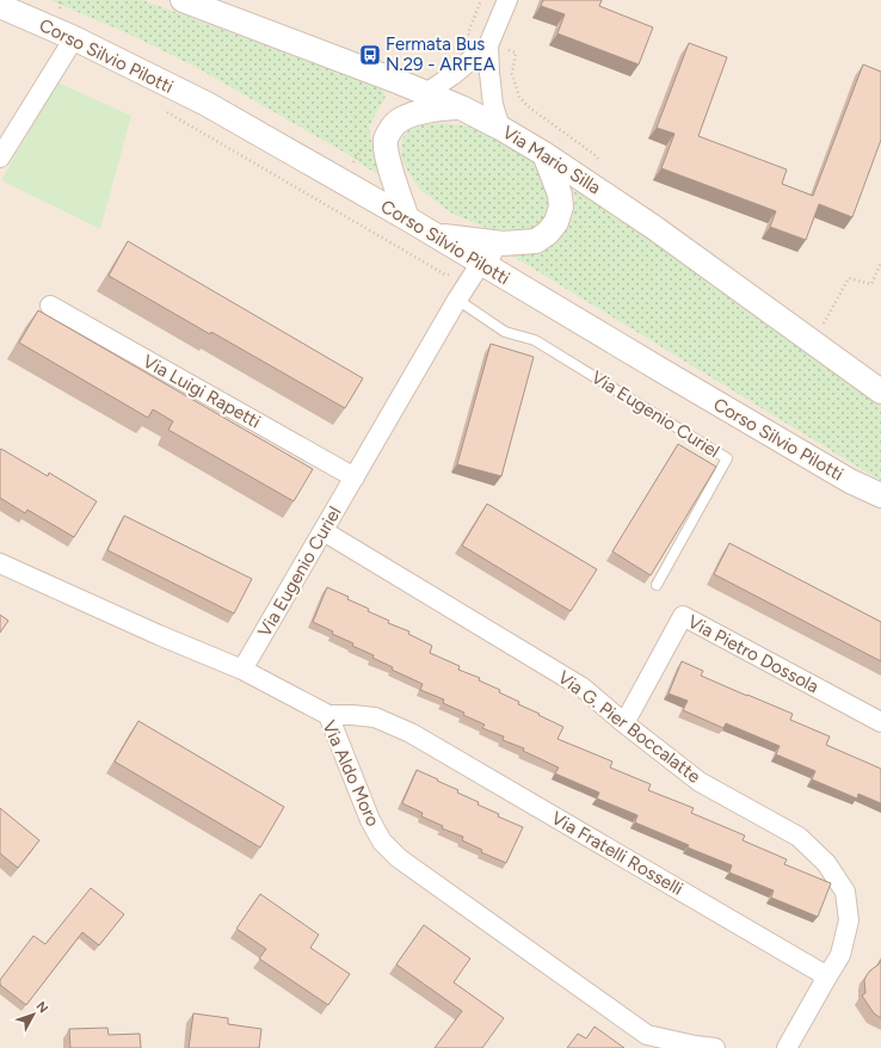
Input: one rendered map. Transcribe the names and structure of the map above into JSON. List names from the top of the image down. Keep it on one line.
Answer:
{"streets":{"street":["Corso Silvio Pilotti","Via Mario Silla","Via Luigi Rapetti","Via Eugenio Curiel","Via Pietro Dossola","Via G. Pier Boccalatte","Via Aldo Moro","Via Fratelli Rosselli"]},"crossings":[["Corso Silvio Pilotti","Via Mario Silla"],["Corso Silvio Pilotti","Via Eugenio Curiel"],["Via Mario Silla","Via Eugenio Curiel"],["Via Luigi Rapetti","Via Eugenio Curiel"],["Via Eugenio Curiel","Via G. Pier Boccalatte"],["Via Eugenio Curiel","Via Aldo Moro"],["Via Pietro Dossola","Via G. Pier Boccalatte"],["Via G. Pier Boccalatte","Via Fratelli Rosselli"],["Via Aldo Moro","Via Fratelli Rosselli"]],"places":{"bus stop":["Fermata Bus N.29 - ARFEA"]},"north":"top right"}
